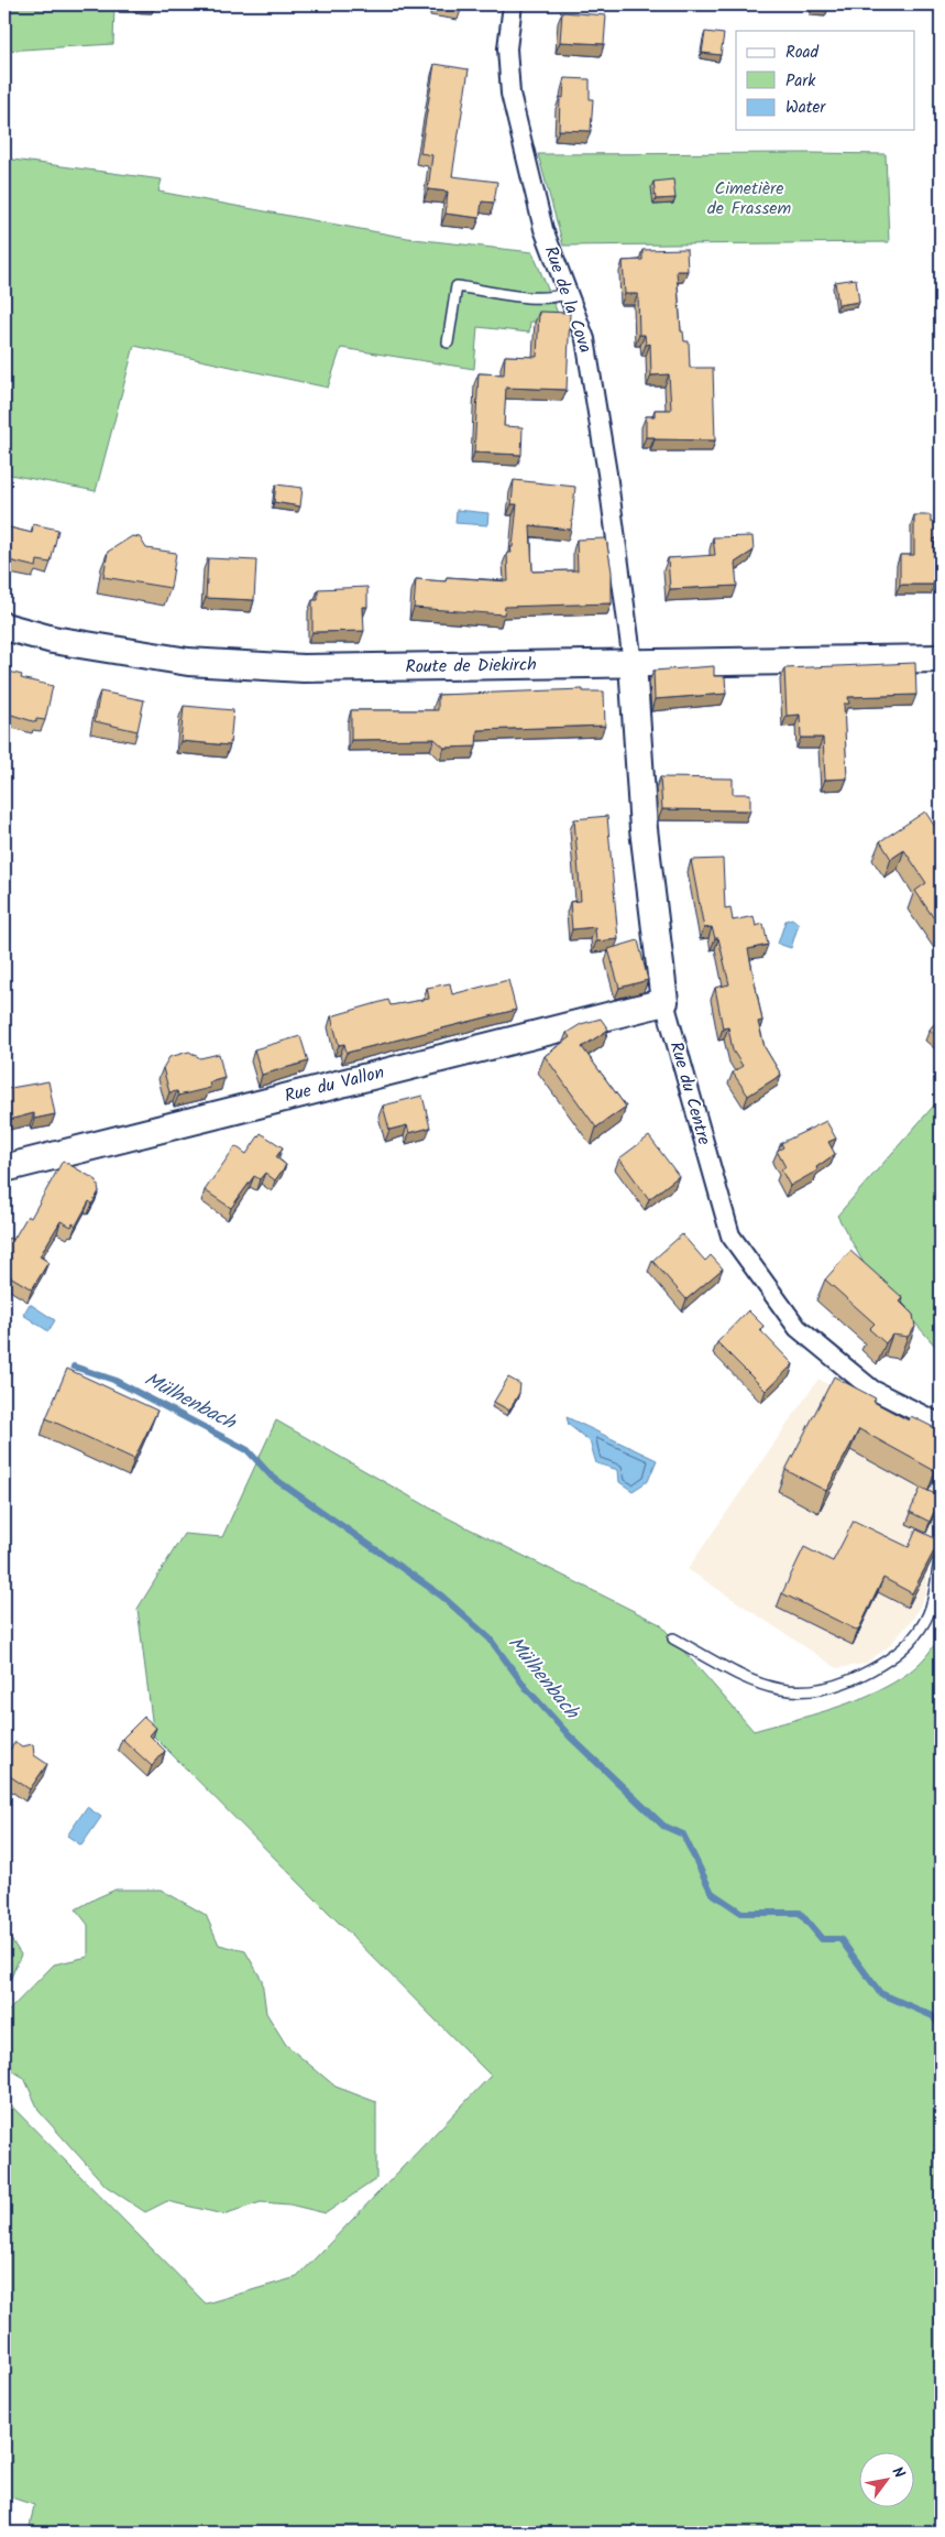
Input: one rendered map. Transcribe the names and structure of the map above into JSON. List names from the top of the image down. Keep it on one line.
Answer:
{"streets":{"street":["Rue de la Cova","Route de Diekirch","Rue du Vallon","Rue du Centre"]},"crossings":[["Rue de la Cova","Route de Diekirch"],["Rue de la Cova","Rue du Centre"],["Route de Diekirch","Rue du Centre"],["Rue du Vallon","Rue du Centre"]],"water":["Mülhenbach"],"parks":["Cimetière de Frassem"],"legend":["Road","Park","Water"],"north":"top right"}
